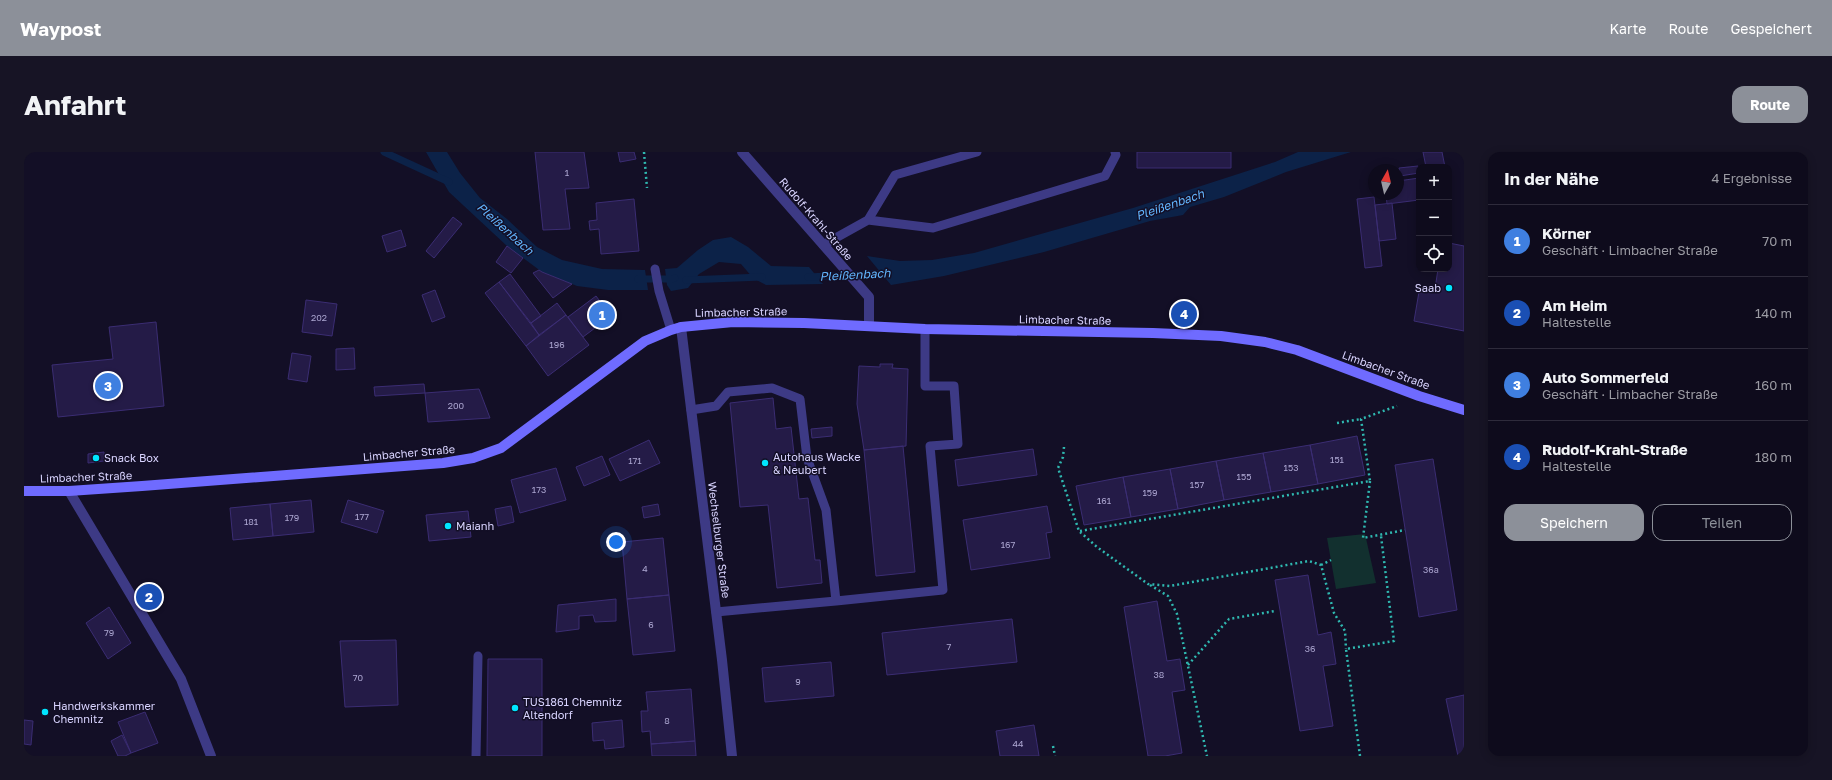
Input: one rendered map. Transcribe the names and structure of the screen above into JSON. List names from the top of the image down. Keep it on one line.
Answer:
{"streets":{"main road":["Limbacher Straße"],"street":["Rudolf-Krahl-Straße","Wechselburger Straße"]},"crossings":[["Rudolf-Krahl-Straße","Limbacher Straße"],["Limbacher Straße","Wechselburger Straße"]],"water":["Pleißenbach"],"places":["Saab","Snack Box","Autohaus Wacke & Neubert","Maianh","TUS1861 Chemnitz Altendorf","Handwerkskammer Chemnitz"],"house_numbers":["1","202","196","200","151","171","153","155","157","173","159","161","177","179","181","167","4","36a","6","79","7","36","38","70","9","8","44"],"north":"top","page":{"header":"Waypost","nav":["Karte","Route","Gespeichert"],"buttons":["Route",["Speichern","Teilen"]],"title":"Anfahrt","heading":["In der Nähe","4 Ergebnisse"],"map_buttons":["+","−"],"list":[{"mark":"1","name":"Körner","note":"Geschäft · Limbacher Straße","value":"70 m"},{"mark":"2","name":"Am Heim","note":"Haltestelle","value":"140 m"},{"mark":"3","name":"Auto Sommerfeld","note":"Geschäft · Limbacher Straße","value":"160 m"},{"mark":"4","name":"Rudolf-Krahl-Straße","note":"Haltestelle","value":"180 m"}],"pins":["4","1","3","2"]}}
